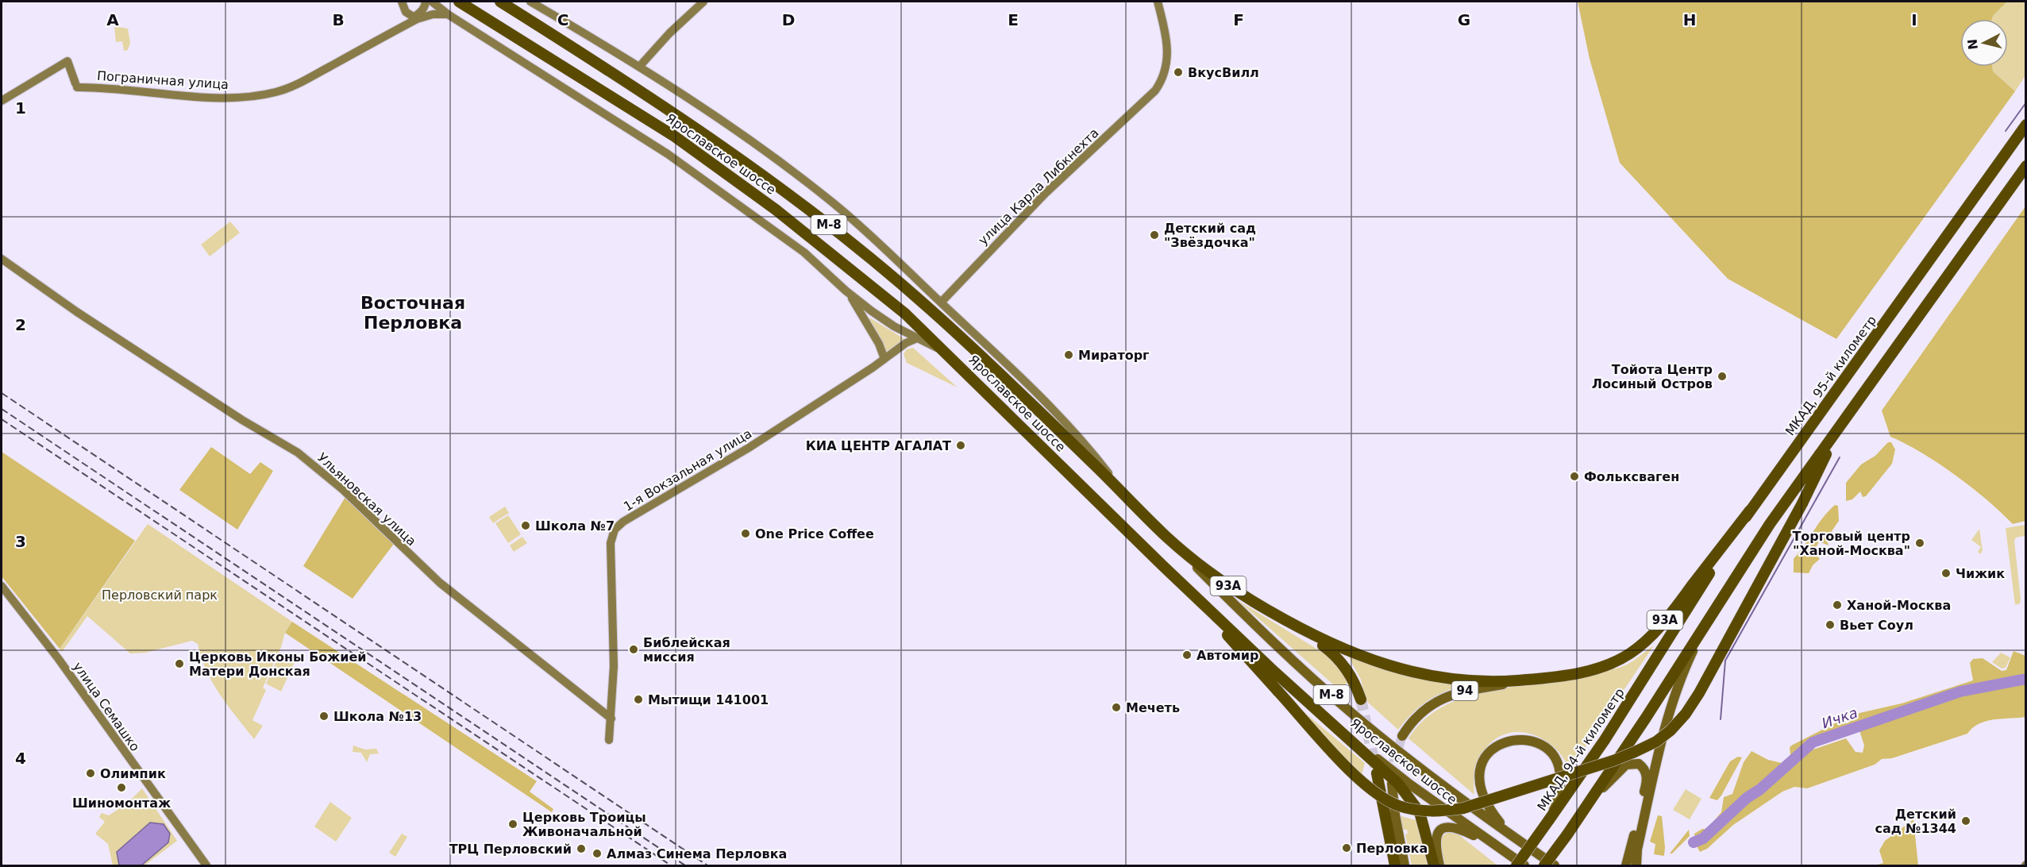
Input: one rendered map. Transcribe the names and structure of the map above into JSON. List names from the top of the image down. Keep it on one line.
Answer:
{"streets":{"highway":["Ярославское шоссе","М-8","МКАД, 95-й километр","93A","МКАД, 94-й километр"],"main road":["94"],"street":["Пограничная улица","улица Карла Либкнехта","1-я Вокзальная улица","Ульяновская улица","улица Семашко"]},"crossings":[["Ярославское шоссе","93A"],["МКАД, 95-й километр","93A"],["МКАД, 95-й километр","МКАД, 94-й километр"],["1-я Вокзальная улица","Ульяновская улица"],["93A","94"]],"districts":["Восточная Перловка"],"water":["Ичка"],"parks":["Перловский парк"],"places":["ВкусВилл","Детский сад \"Звёздочка\"","Мираторг","Тойота Центр Лосиный Остров","КИА ЦЕНТР АГАЛАТ","Фольксваген","Школа №7","One Price Coffee","Торговый центр \"Ханой-Москва\"","Чижик","Ханой-Москва","Вьет Соул","Библейская миссия","Автомир","Церковь Иконы Божией Матери Донская","Мытищи 141001","Мечеть","Школа №13","Олимпик","Шиномонтаж","Детский сад №1344","Церковь Троицы Живоначальной","Перловка","ТРЦ Перловский","Алмаз Синема Перловка"],"north":"left","grid":{"columns":["A","B","C","D","E","F","G","H","I"],"rows":["1","2","3","4"]}}
